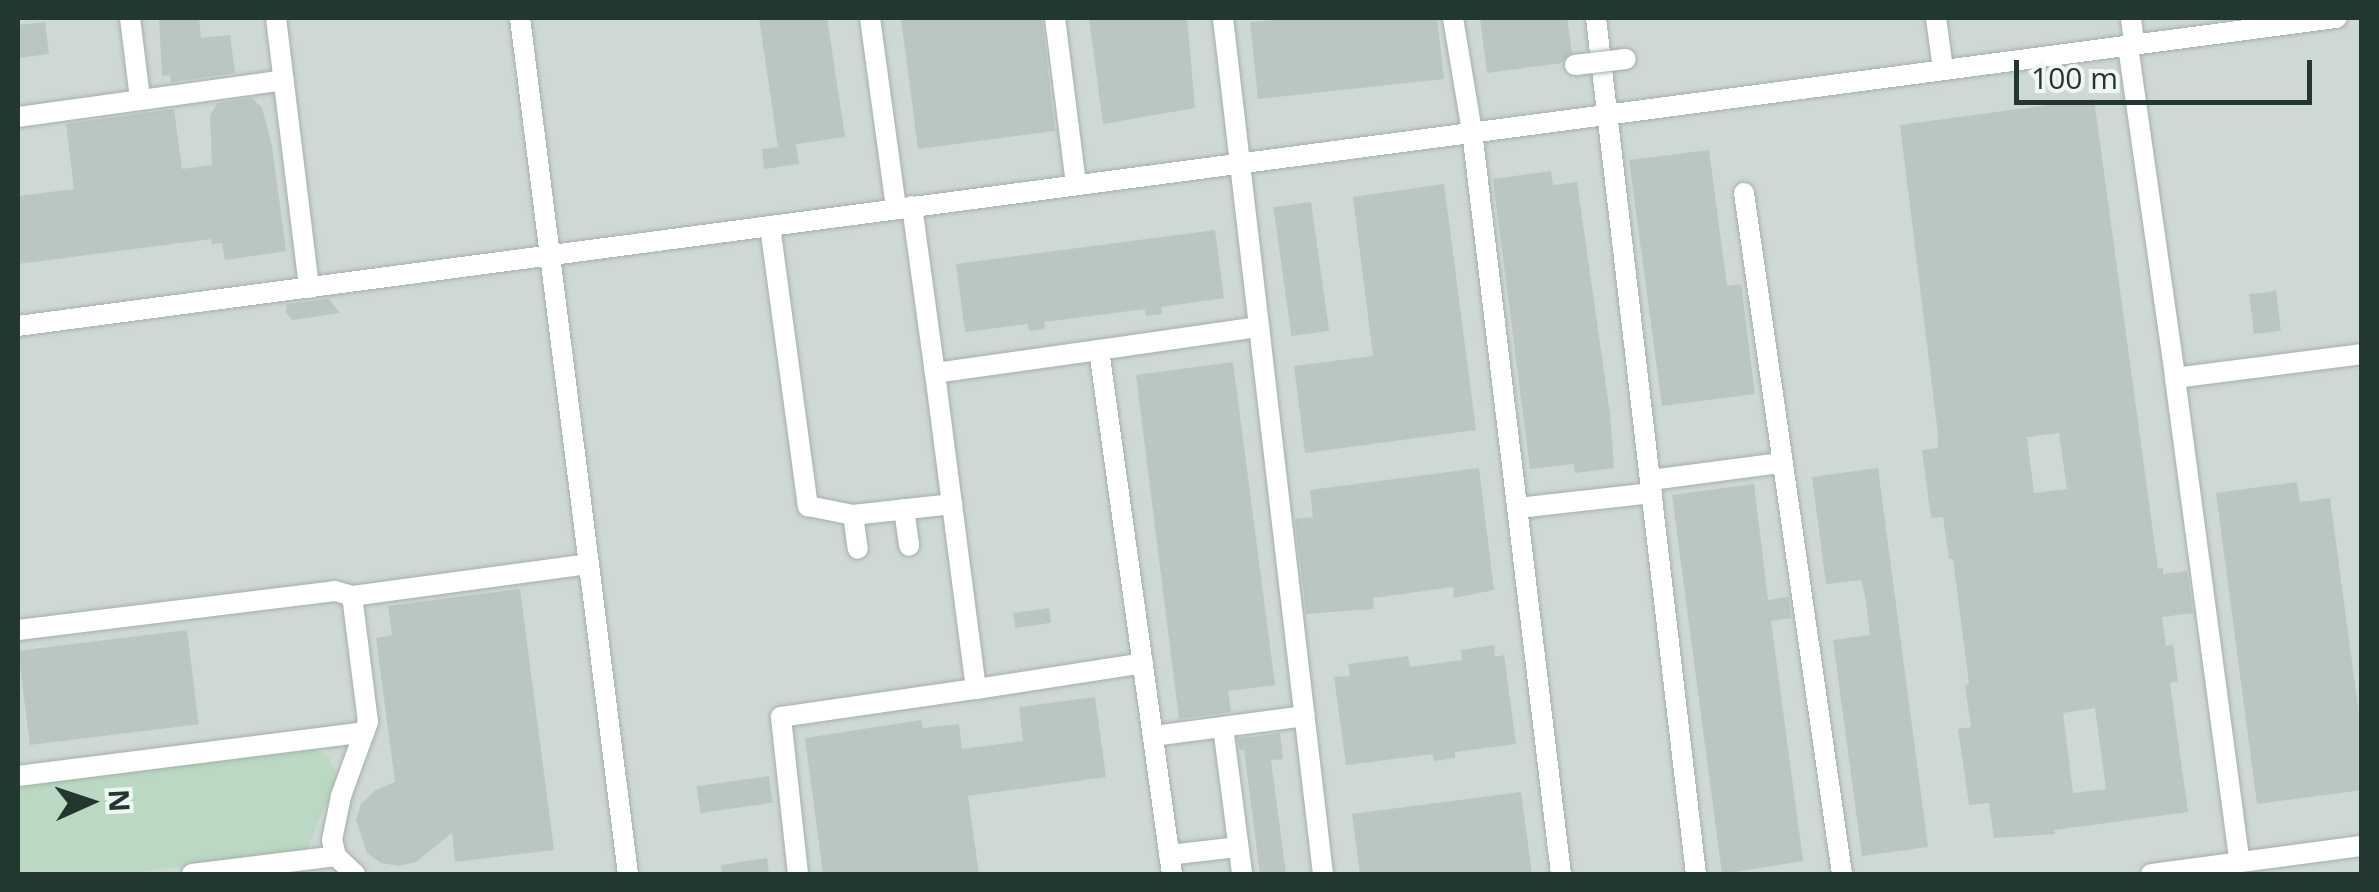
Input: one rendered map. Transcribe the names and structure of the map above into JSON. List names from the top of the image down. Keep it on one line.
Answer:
{"scale_bar":"100 m","north":"right"}
